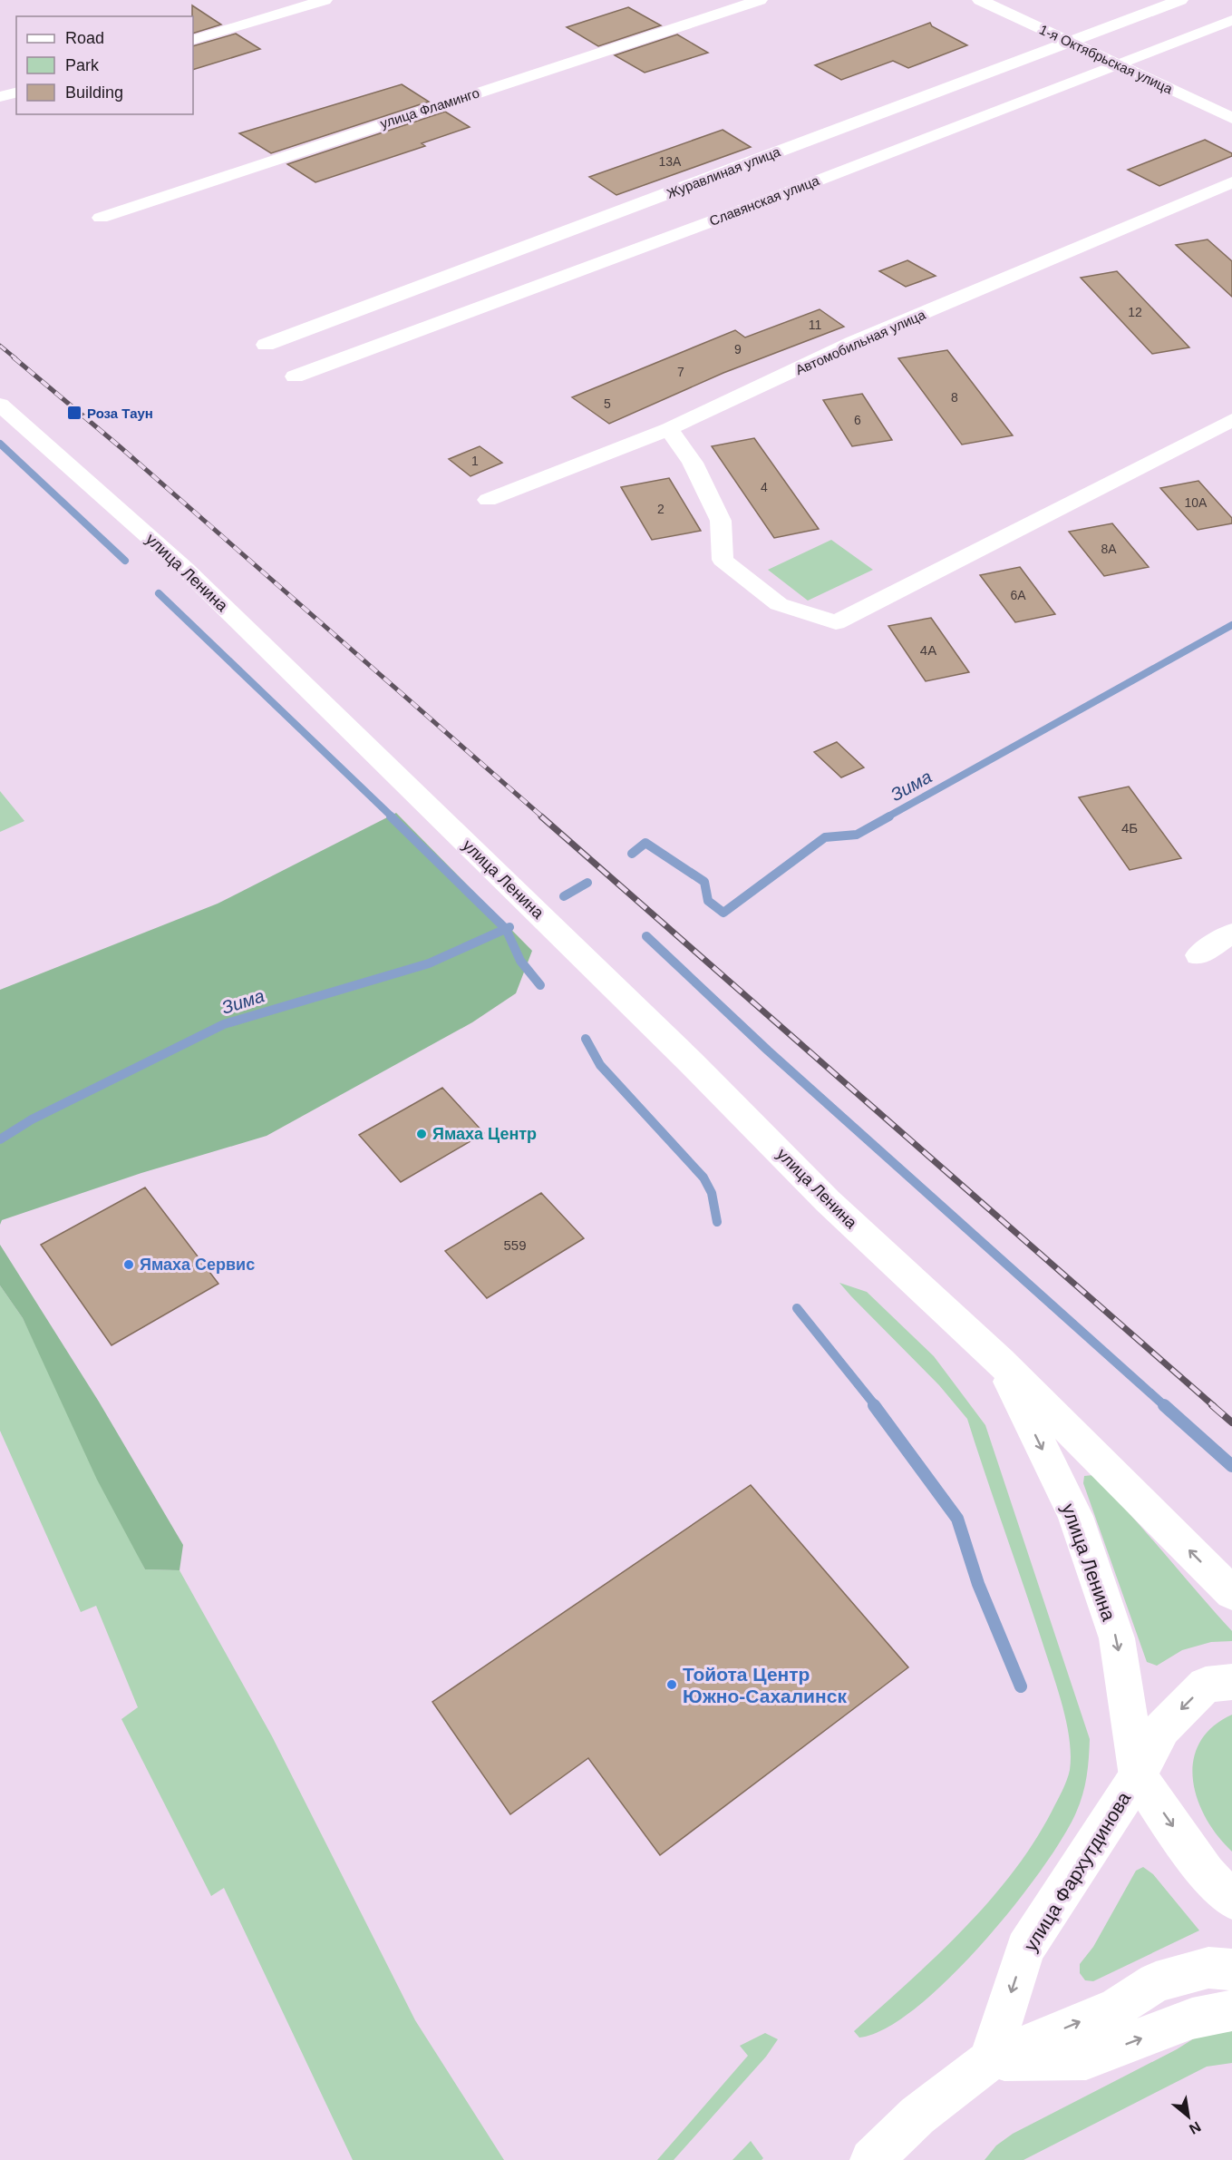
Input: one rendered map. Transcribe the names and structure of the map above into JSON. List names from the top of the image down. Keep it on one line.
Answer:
{"streets":{"main road":["1-я Октябрьская улица","улица Ленина","улица Фархутдинова"],"street":["улица Фламинго","Журавлиная улица","Славянская улица","Автомобильная улица"]},"crossings":[["1-я Октябрьская улица","Журавлиная улица"],["1-я Октябрьская улица","Славянская улица"],["улица Ленина","улица Фархутдинова"]],"one_way":["улица Фархутдинова"],"water":["Зима"],"places":{"transit":["Роза Таун"],"other":["Ямаха Центр","Ямаха Сервис","Тойота Центр Южно-Сахалинск"]},"house_numbers":["13А","12","11","9","7","8","5","6","1","4","10А","2","8А","6А","4А","4Б","559"],"legend":["Road","Park","Building"],"north":"bottom right"}
